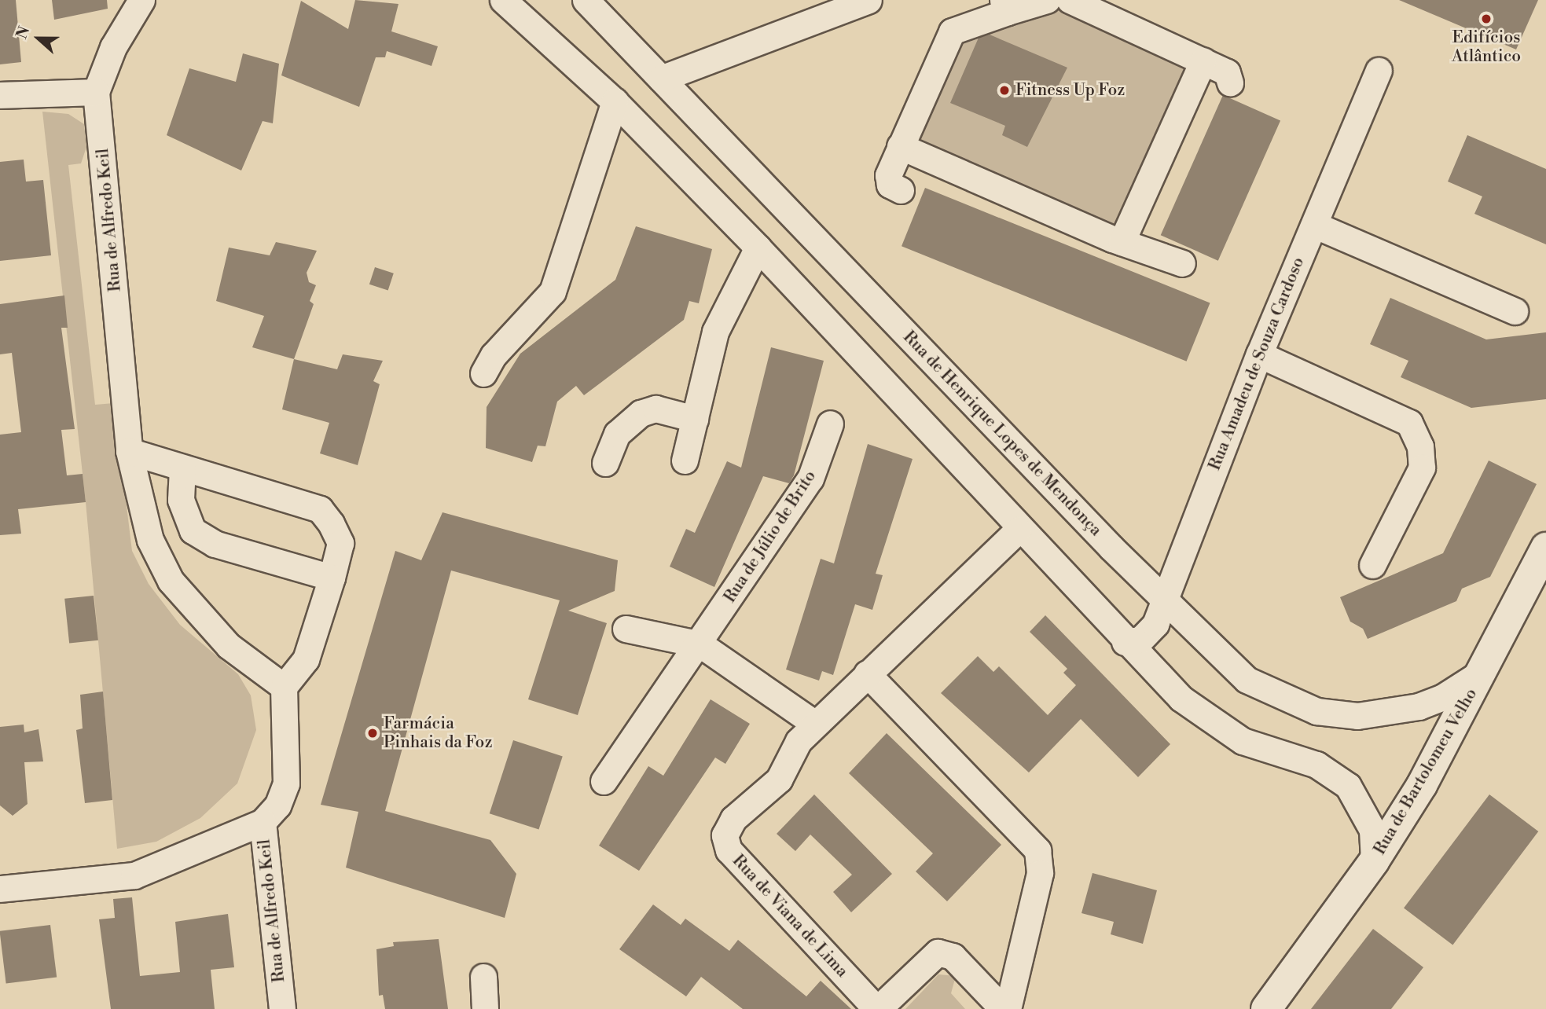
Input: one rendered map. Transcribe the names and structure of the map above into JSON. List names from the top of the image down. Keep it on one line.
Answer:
{"streets":{"street":["Rua de Alfredo Keil","Rua Amadeu de Souza Cardoso","Rua de Henrique Lopes de Mendonça","Rua de Júlio de Brito","Rua de Bartolomeu Velho","Rua de Viana de Lima"]},"crossings":[["Rua Amadeu de Souza Cardoso","Rua de Henrique Lopes de Mendonça"],["Rua de Henrique Lopes de Mendonça","Rua de Bartolomeu Velho"]],"places":["Edifícios Atlântico","Fitness Up Foz","Farmácia Pinhais da Foz"],"north":"left"}
